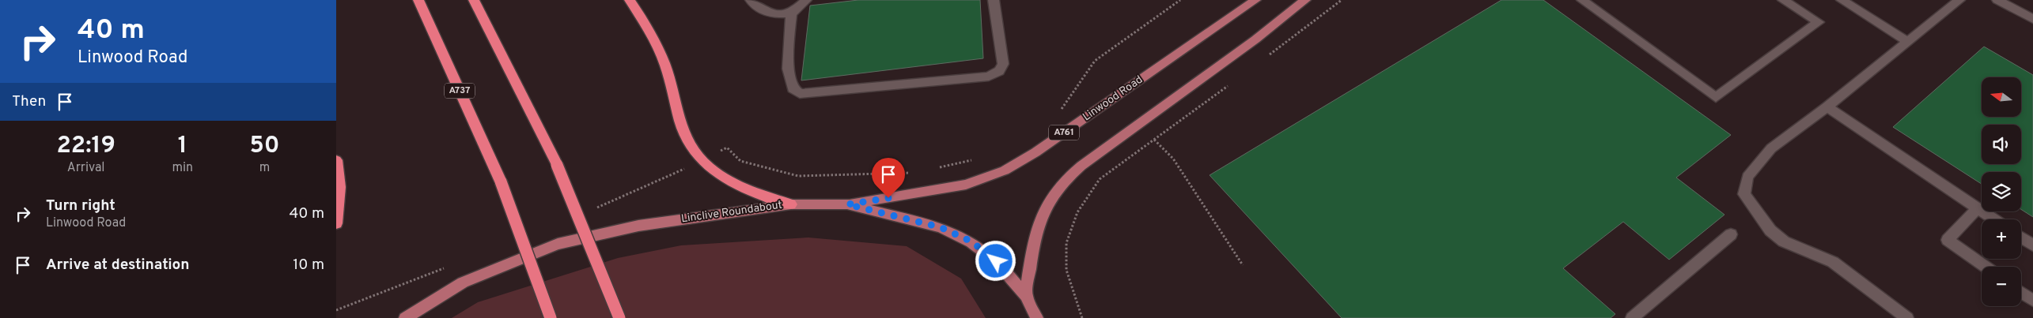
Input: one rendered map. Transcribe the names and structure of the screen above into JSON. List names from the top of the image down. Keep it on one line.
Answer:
{"streets":{"highway":["A737"],"main road":["Linwood Road","A761","Linclive Roundabout"]},"crossings":[["Linwood Road","Linclive Roundabout"]],"north":"left","page":{"turn":["40 m","Linwood Road"],"map_buttons":["+","−"],"then":"Then","eta":["22:19","Arrival","1","min","50","m"],"list":[{"name":"Turn right","note":"Linwood Road","value":"40 m"},{"name":"Arrive at destination","value":"10 m"}]}}
